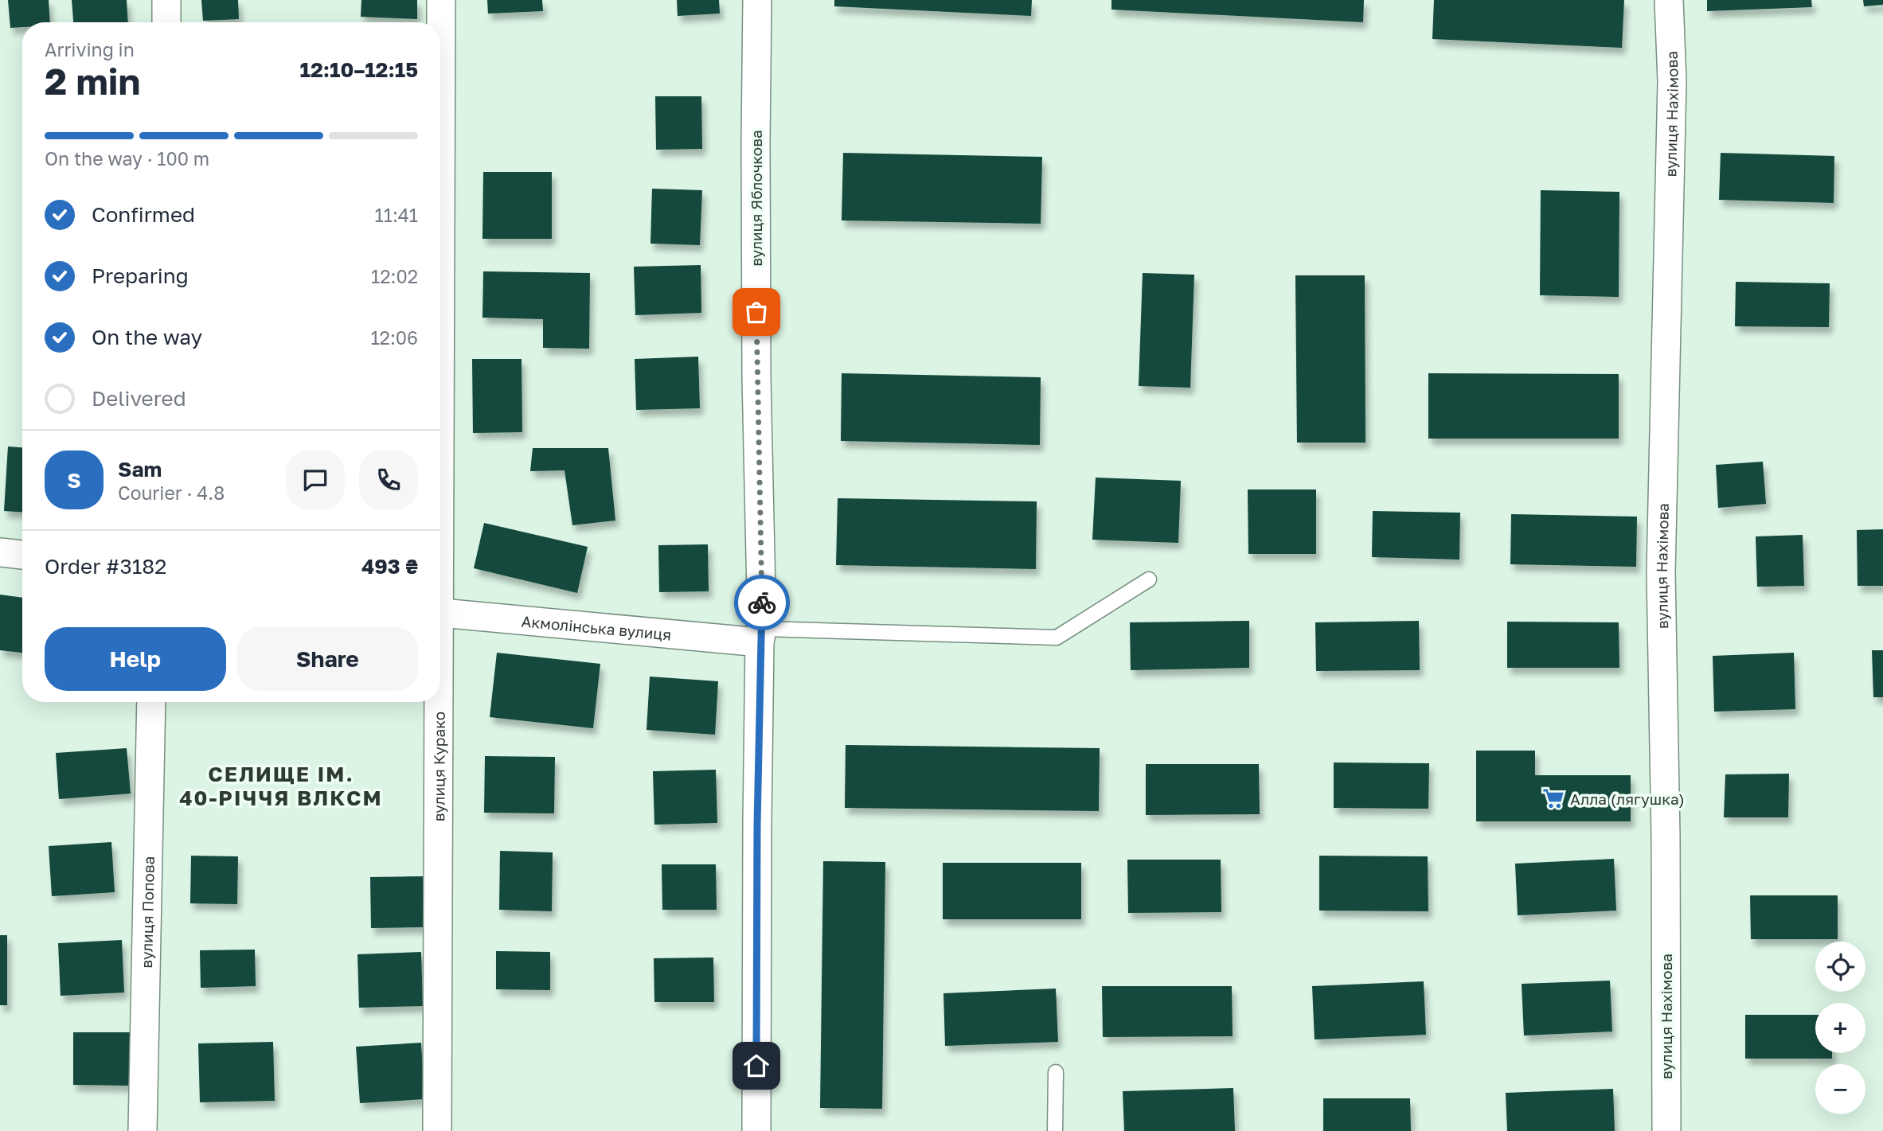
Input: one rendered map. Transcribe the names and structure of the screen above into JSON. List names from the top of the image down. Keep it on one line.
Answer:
{"streets":{"street":["вулиця Нахімова","вулиця Яблочкова","Акмолінська вулиця","вулиця Курако","вулиця Попова"]},"crossings":[["вулиця Яблочкова","Акмолінська вулиця"]],"districts":["СЕЛИЩЕ ІМ. 40-РІЧЧЯ ВЛКСМ"],"places":{"supermarket":["Алла (лягушка)"]},"page":{"heading":["2 min","Arriving in","12:10–12:15"],"panel":["Sam","Courier · 4.8","Order #3182","493 ₴"],"bar":"On the way · 100 m","list":[["Confirmed","11:41"],["Preparing","12:02"],["On the way","12:06"],"Delivered"],"round":"S","buttons":["Help","Share"],"map_buttons":["+","−"]}}
